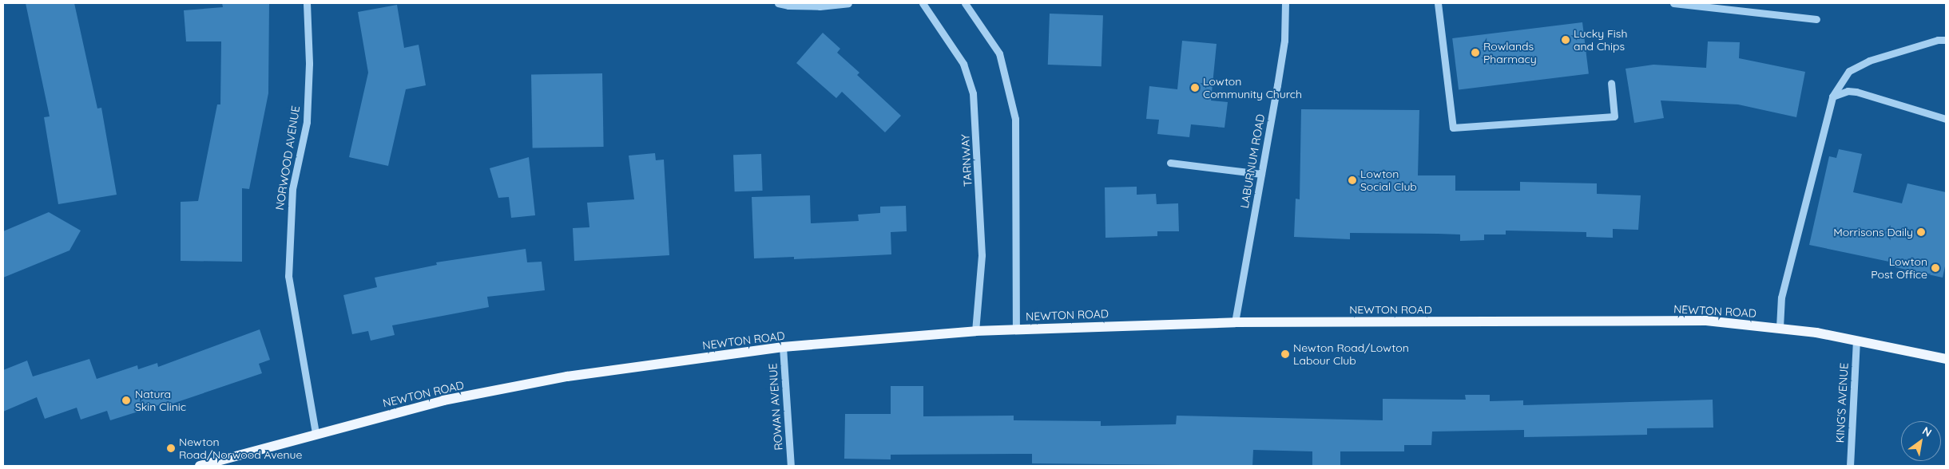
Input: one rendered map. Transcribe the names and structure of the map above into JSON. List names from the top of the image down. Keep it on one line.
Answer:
{"streets":{"main road":["NEWTON ROAD"],"street":["NORWOOD AVENUE","TARNWAY","LABURNUM ROAD","KING'S AVENUE","ROWAN AVENUE"]},"crossings":[["NORWOOD AVENUE","NEWTON ROAD"],["TARNWAY","NEWTON ROAD"],["LABURNUM ROAD","NEWTON ROAD"],["NEWTON ROAD","KING'S AVENUE"],["NEWTON ROAD","ROWAN AVENUE"]],"places":["Lucky Fish and Chips","Rowlands Pharmacy","Lowton Community Church","Lowton Social Club","Morrisons Daily","Lowton Post Office","Newton Road/Lowton Labour Club","Natura Skin Clinic","Newton Road/Norwood Avenue"],"north":"top right"}
